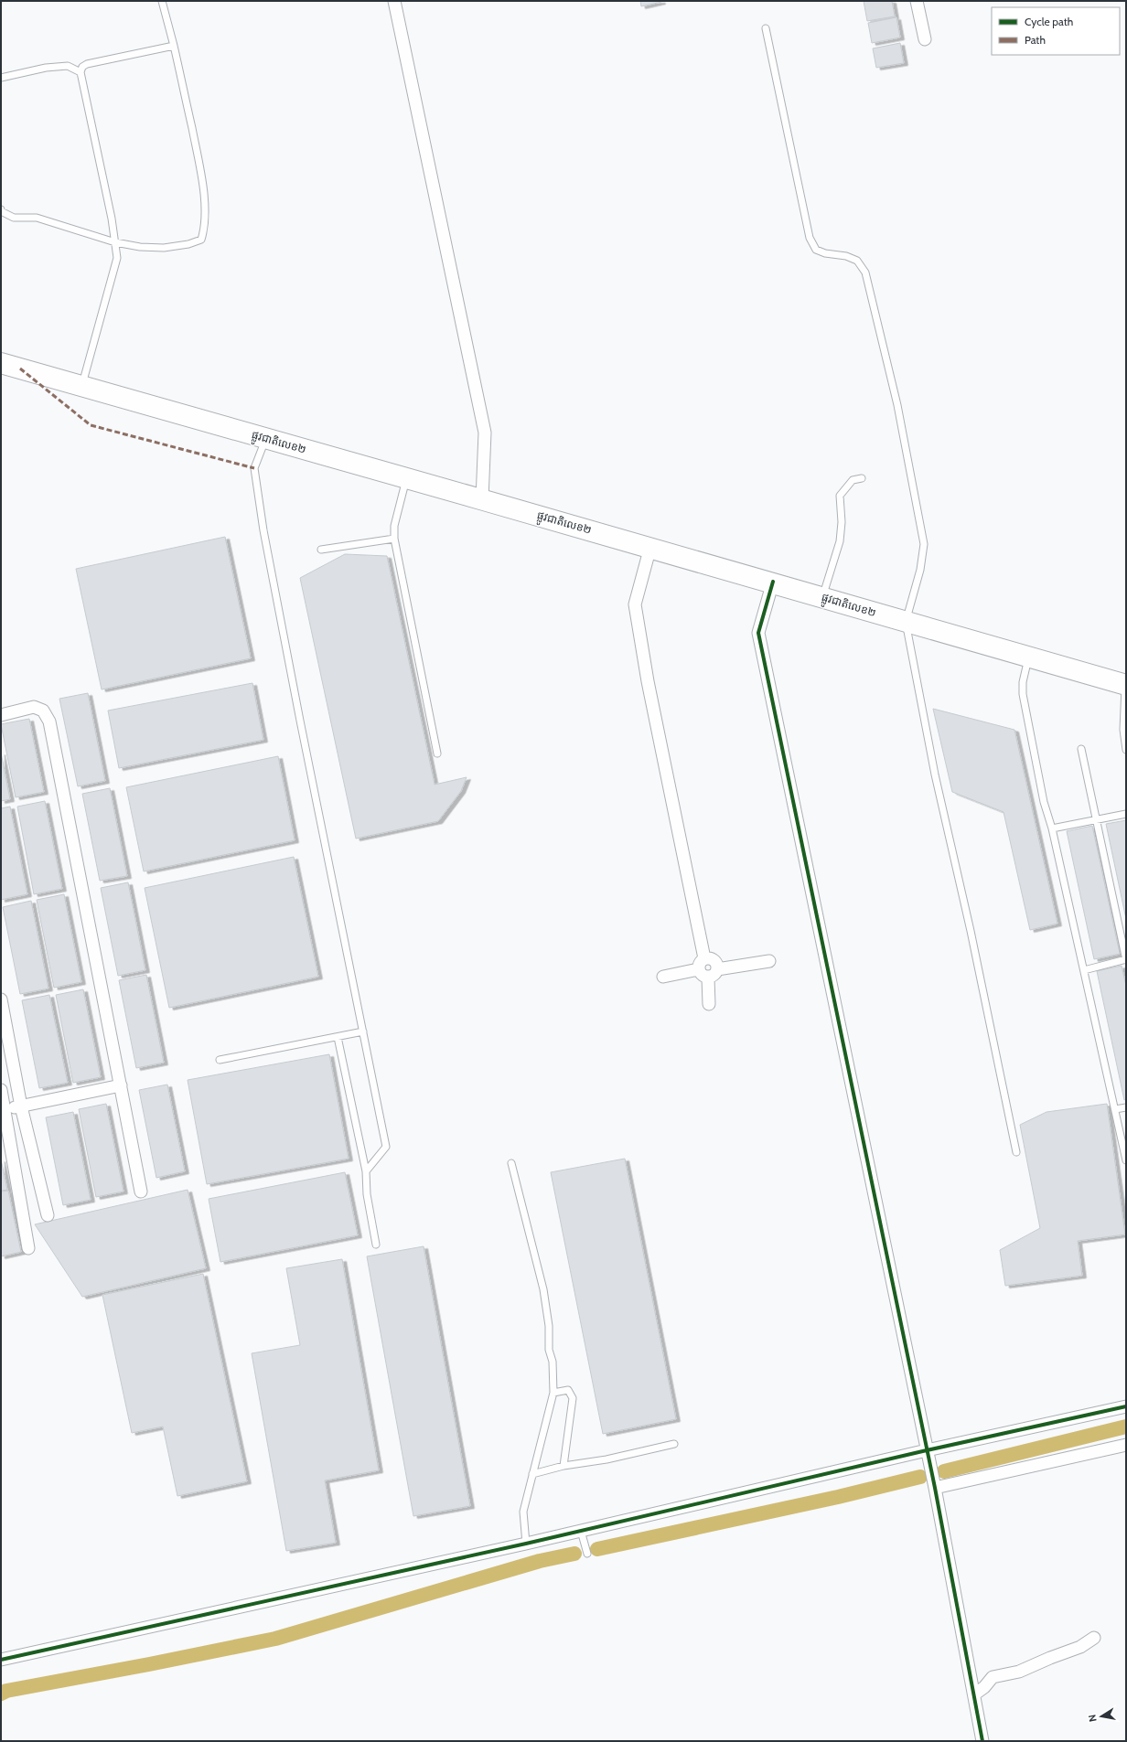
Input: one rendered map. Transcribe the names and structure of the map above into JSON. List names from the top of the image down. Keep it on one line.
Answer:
{"streets":{"highway":["ផ្លូវជាតិលេខ២"]},"legend":["Cycle path","Path"],"north":"left"}
